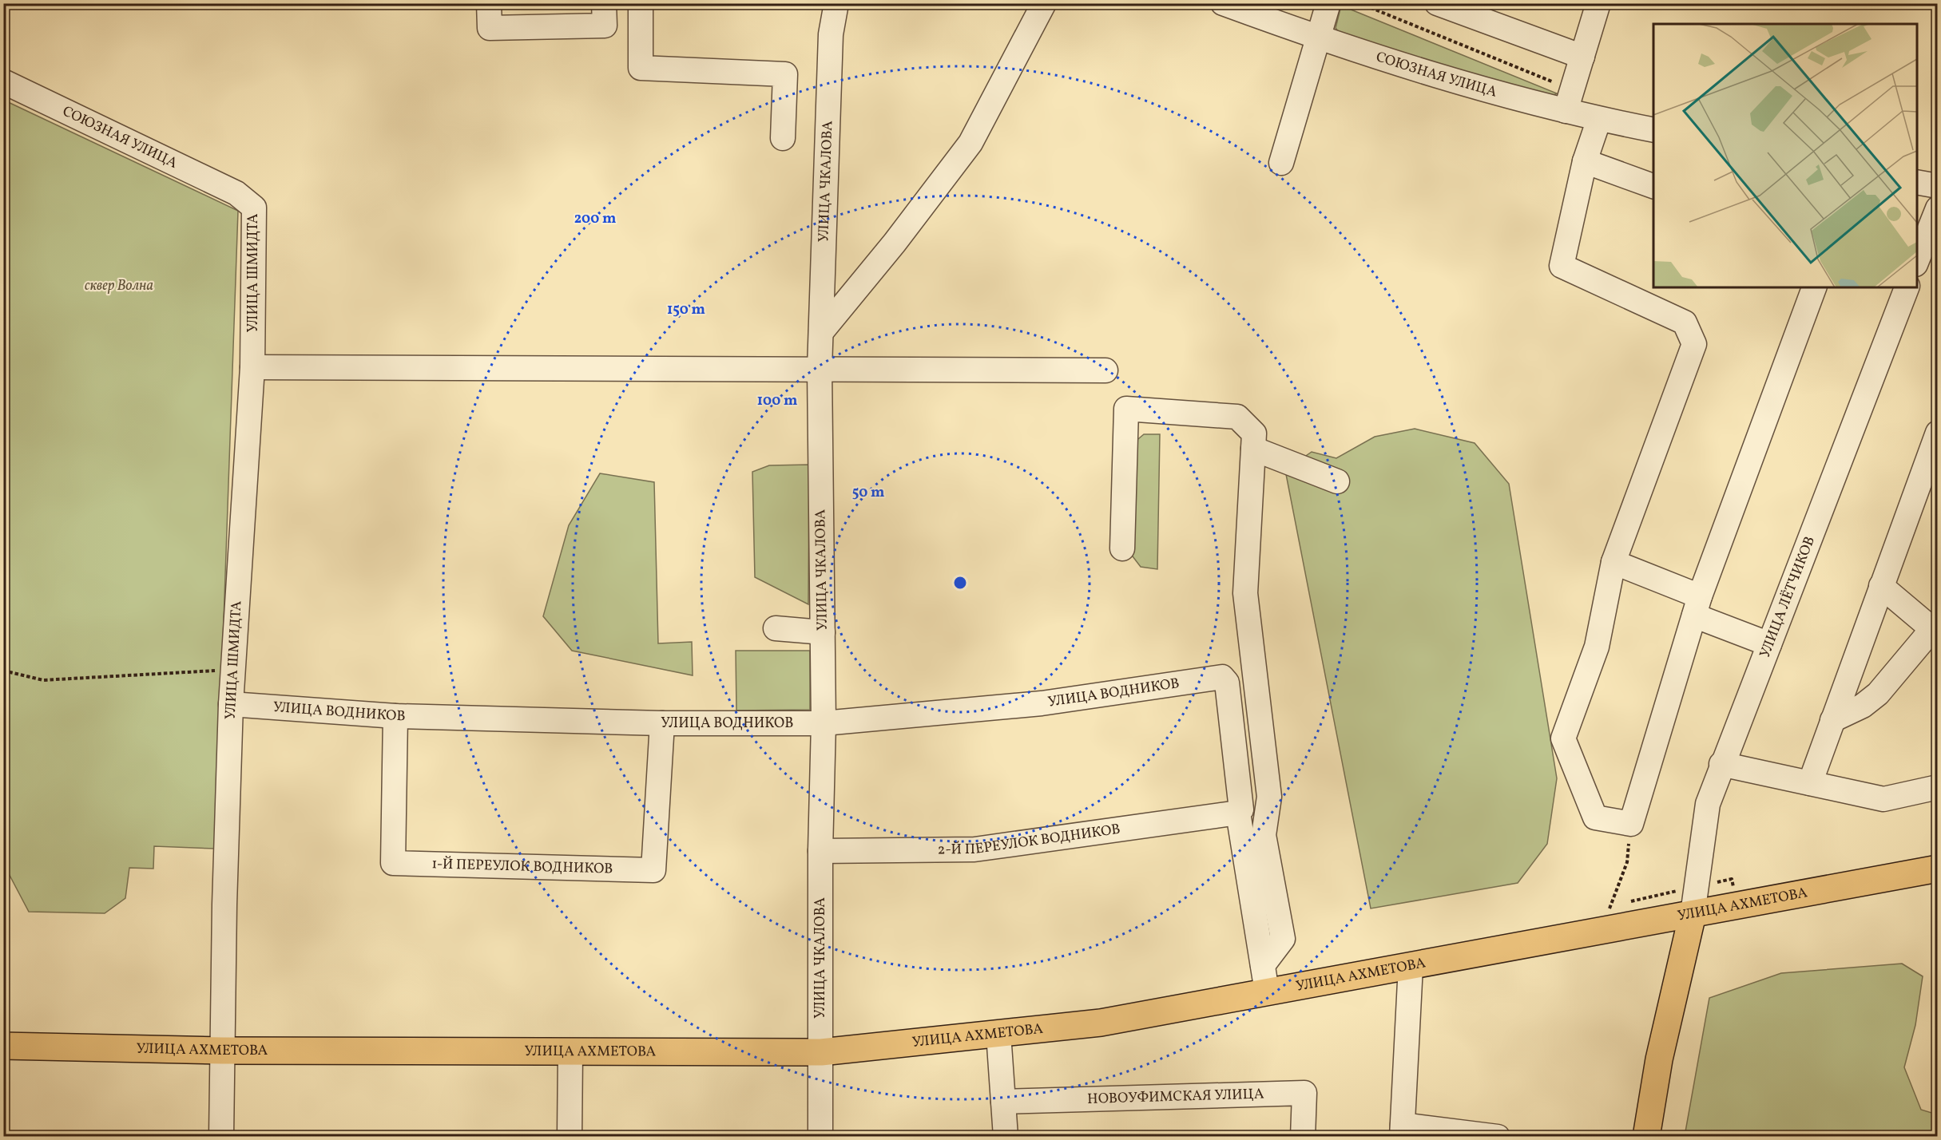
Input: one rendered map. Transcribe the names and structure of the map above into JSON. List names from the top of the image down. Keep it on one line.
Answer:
{"streets":{"main road":["УЛИЦА АХМЕТОВА"],"street":["СОЮЗНАЯ УЛИЦА","УЛИЦА ЧКАЛОВА","УЛИЦА ШМИДТА","УЛИЦА ЛЁТЧИКОВ","УЛИЦА ВОДНИКОВ","2-Й ПЕРЕУЛОК ВОДНИКОВ","1-Й ПЕРЕУЛОК ВОДНИКОВ","НОВОУФИМСКАЯ УЛИЦА"]},"crossings":[["СОЮЗНАЯ УЛИЦА","УЛИЦА ШМИДТА"],["УЛИЦА ЧКАЛОВА","УЛИЦА ВОДНИКОВ"],["УЛИЦА ЧКАЛОВА","2-Й ПЕРЕУЛОК ВОДНИКОВ"],["УЛИЦА ЧКАЛОВА","УЛИЦА АХМЕТОВА"],["УЛИЦА ШМИДТА","УЛИЦА ВОДНИКОВ"],["УЛИЦА ШМИДТА","УЛИЦА АХМЕТОВА"],["УЛИЦА ЛЁТЧИКОВ","УЛИЦА АХМЕТОВА"],["УЛИЦА ВОДНИКОВ","2-Й ПЕРЕУЛОК ВОДНИКОВ"],["УЛИЦА ВОДНИКОВ","1-Й ПЕРЕУЛОК ВОДНИКОВ"]],"parks":["сквер Волна"],"rings":["200 m","150 m","100 m","50 m"]}
